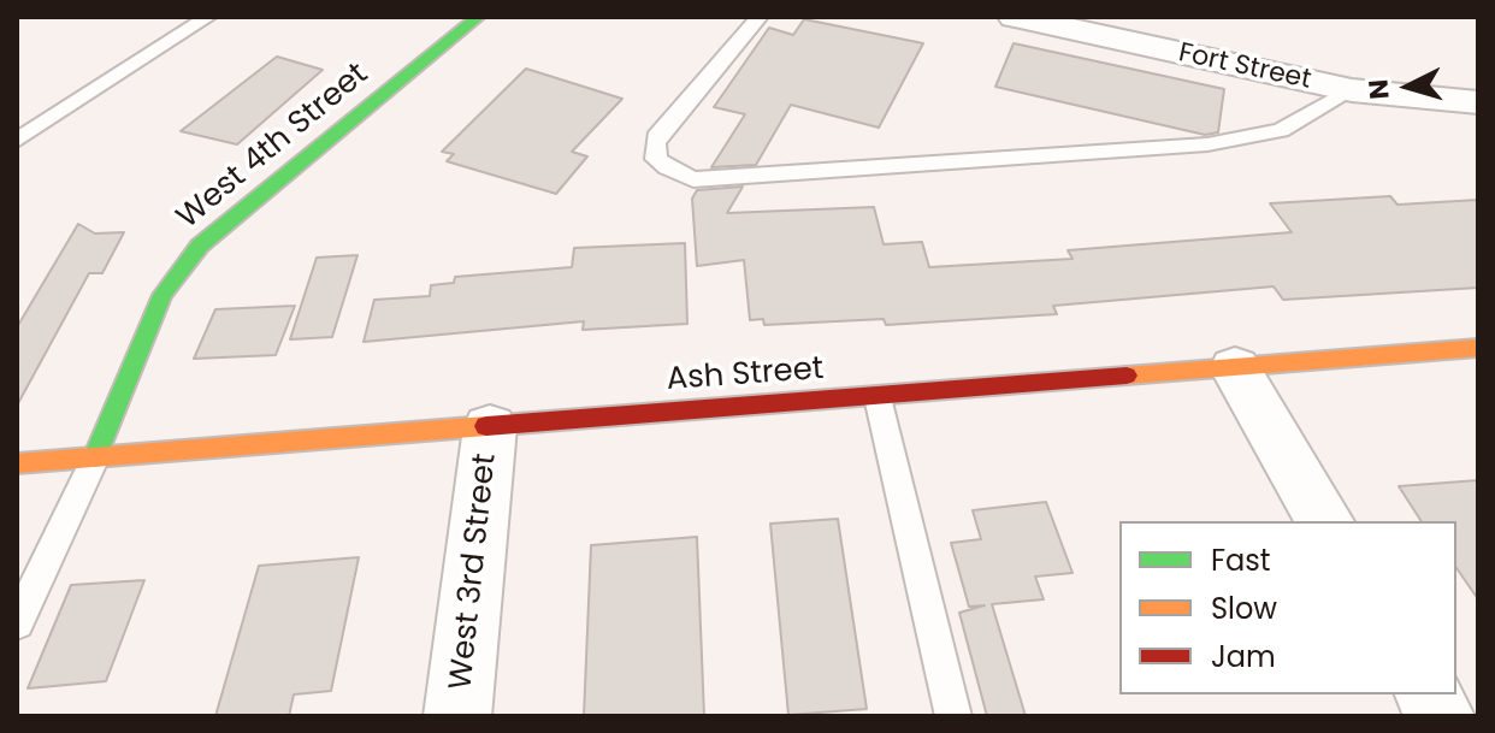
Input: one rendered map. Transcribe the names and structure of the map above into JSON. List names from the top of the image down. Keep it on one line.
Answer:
{"streets":{"street":["Fort Street","West 4th Street","Ash Street","West 3rd Street"]},"crossings":[["West 4th Street","Ash Street"],["Ash Street","West 3rd Street"]],"legend":["Fast","Slow","Jam"],"north":"left"}
